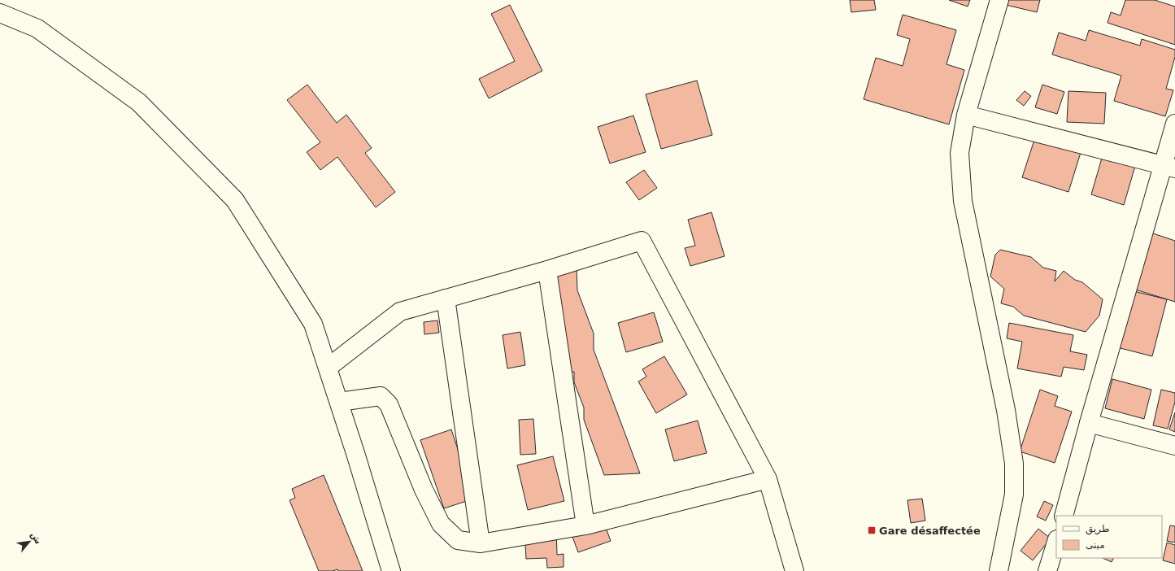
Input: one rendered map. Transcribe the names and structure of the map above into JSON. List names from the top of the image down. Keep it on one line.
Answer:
{"places":{"transit":["Gare désaffectée"]},"legend":["طريق","مبنى"],"north":"top right"}
